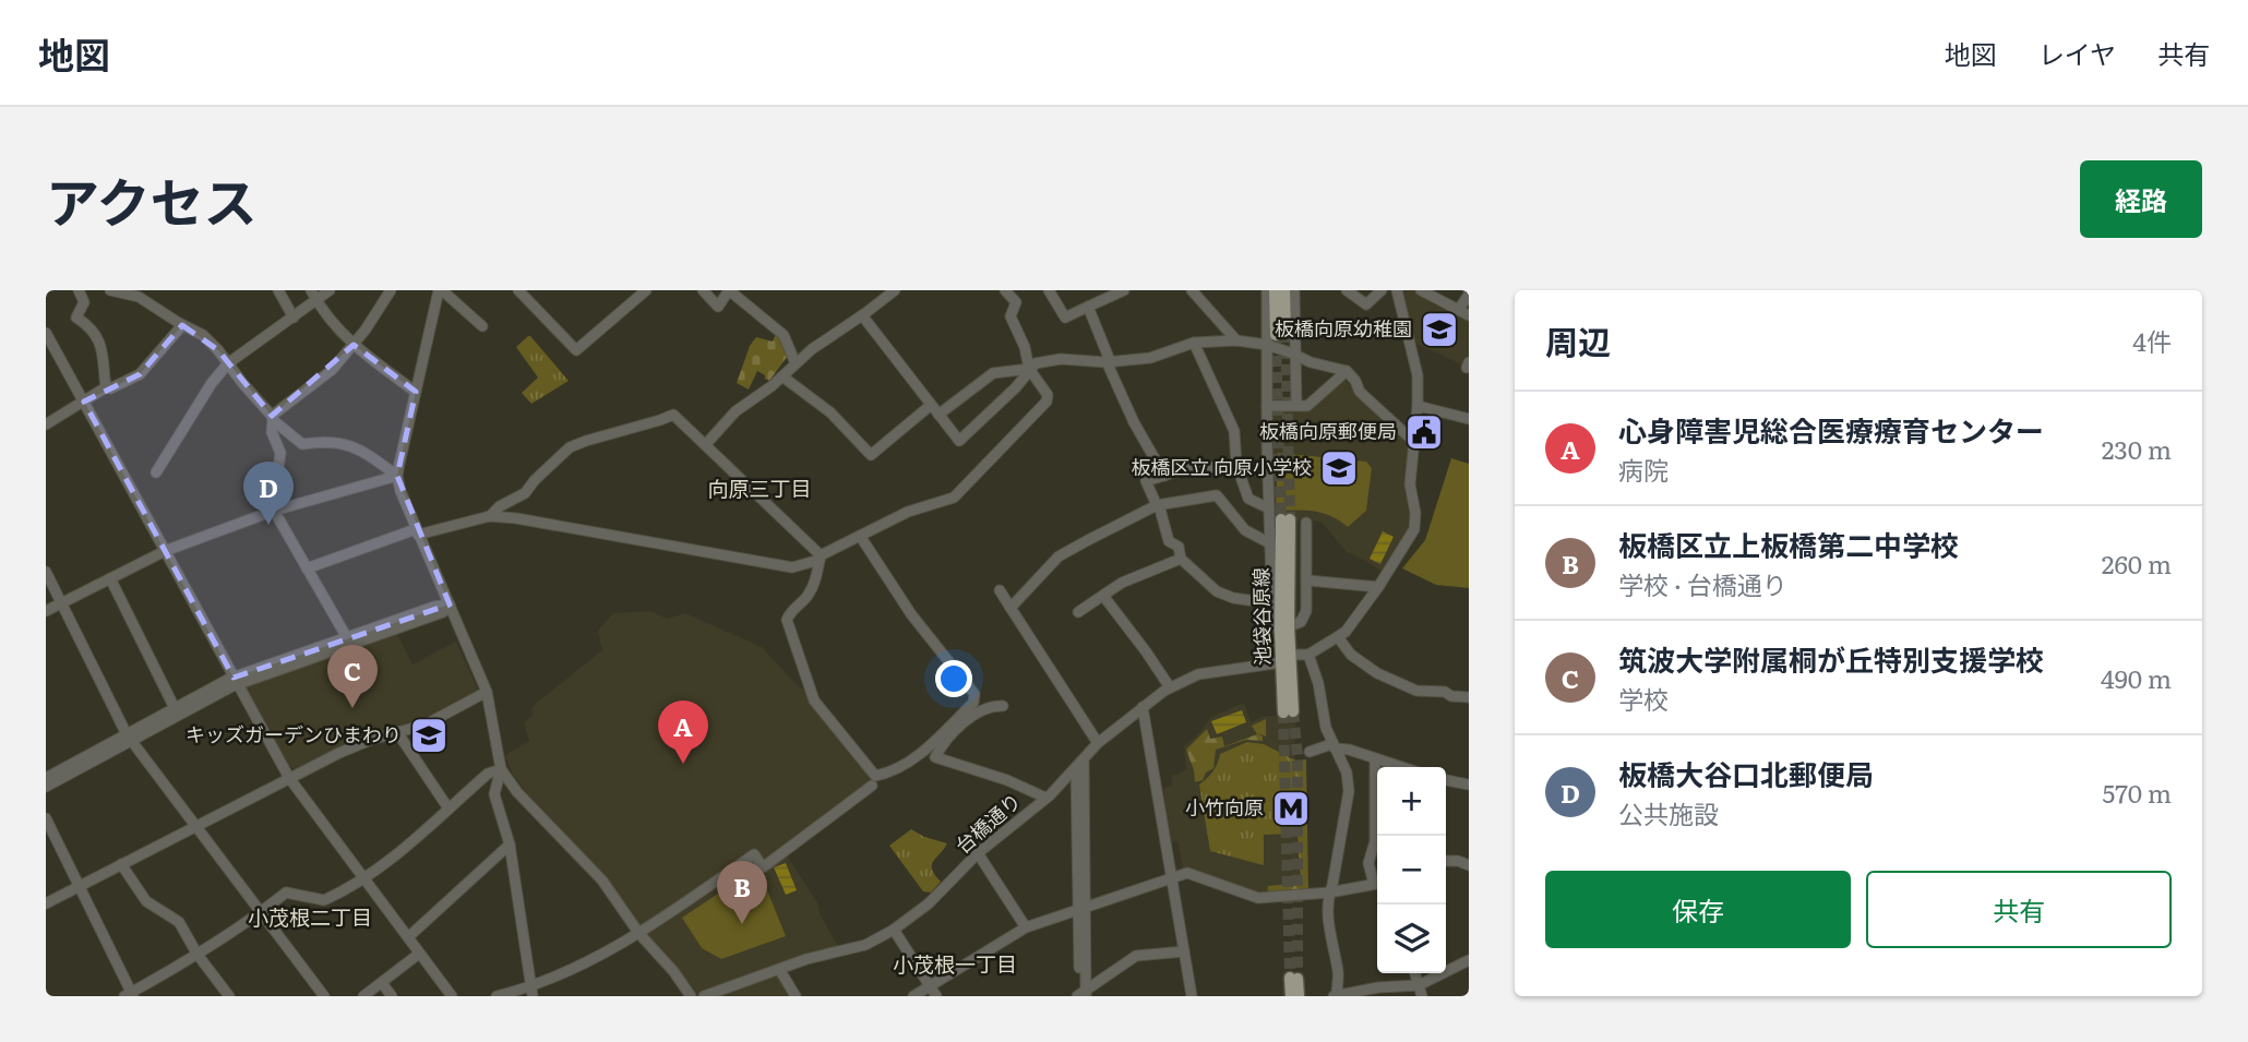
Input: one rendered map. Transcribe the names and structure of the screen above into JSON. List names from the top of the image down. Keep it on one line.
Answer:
{"streets":{"main road":["池袋谷原線"],"street":["台橋通り"]},"crossings":[["池袋谷原線","台橋通り"]],"districts":["向原三丁目","小茂根二丁目","小茂根一丁目"],"places":{"school or university":["板橋向原幼稚園","板橋区立 向原小学校","キッズガーデンひまわり"],"public building":["板橋向原郵便局"],"metro station":["小竹向原"]},"page":{"header":"地図","nav":["地図","レイヤ","共有"],"title":"アクセス","buttons":["経路",["保存","共有"]],"heading":["周辺","4件"],"list":[{"mark":"A","name":"心身障害児総合医療療育センター","note":"病院","value":"230 m"},{"mark":"B","name":"板橋区立上板橋第二中学校","note":"学校 · 台橋通り","value":"260 m"},{"mark":"C","name":"筑波大学附属桐が丘特別支援学校","note":"学校","value":"490 m"},{"mark":"D","name":"板橋大谷口北郵便局","note":"公共施設","value":"570 m"}],"pins":["D","C","A","B"],"map_buttons":["+","−"]}}
